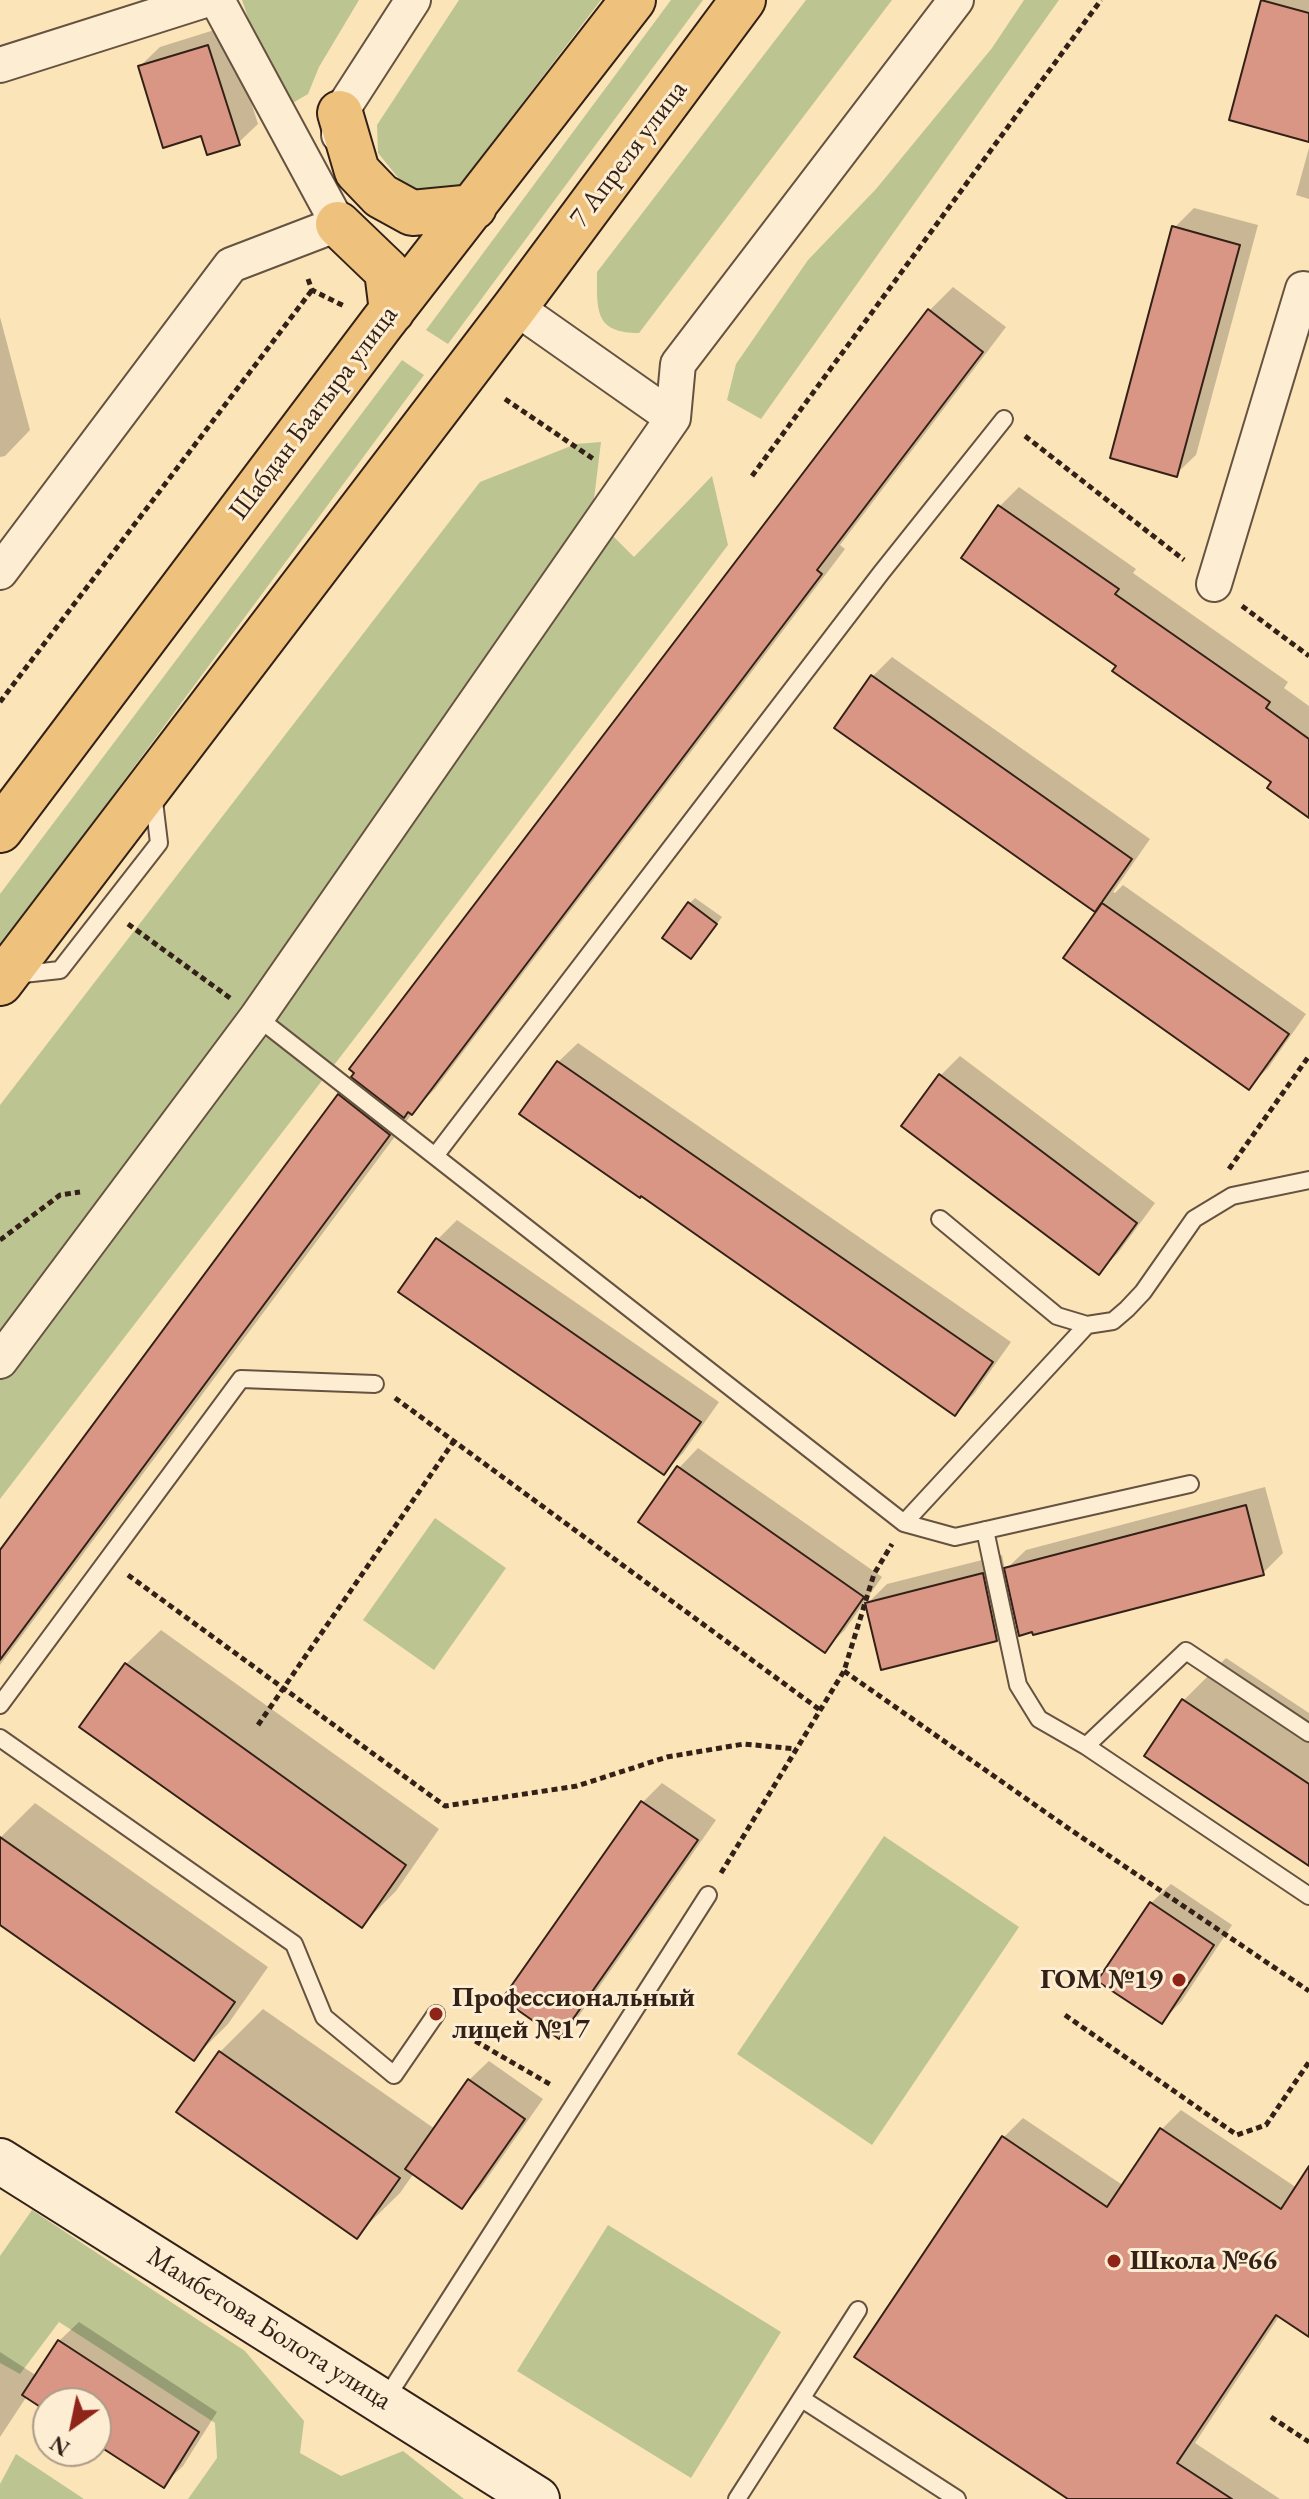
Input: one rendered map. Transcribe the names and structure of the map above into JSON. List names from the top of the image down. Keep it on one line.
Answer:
{"streets":{"main road":["7 Апреля улица","Шабдан Баатыра улица"],"street":["Мамбетова Болота улица"]},"places":["ГОМ №19","Профессиональный лицей №17","Школа №66"],"north":"bottom left"}
